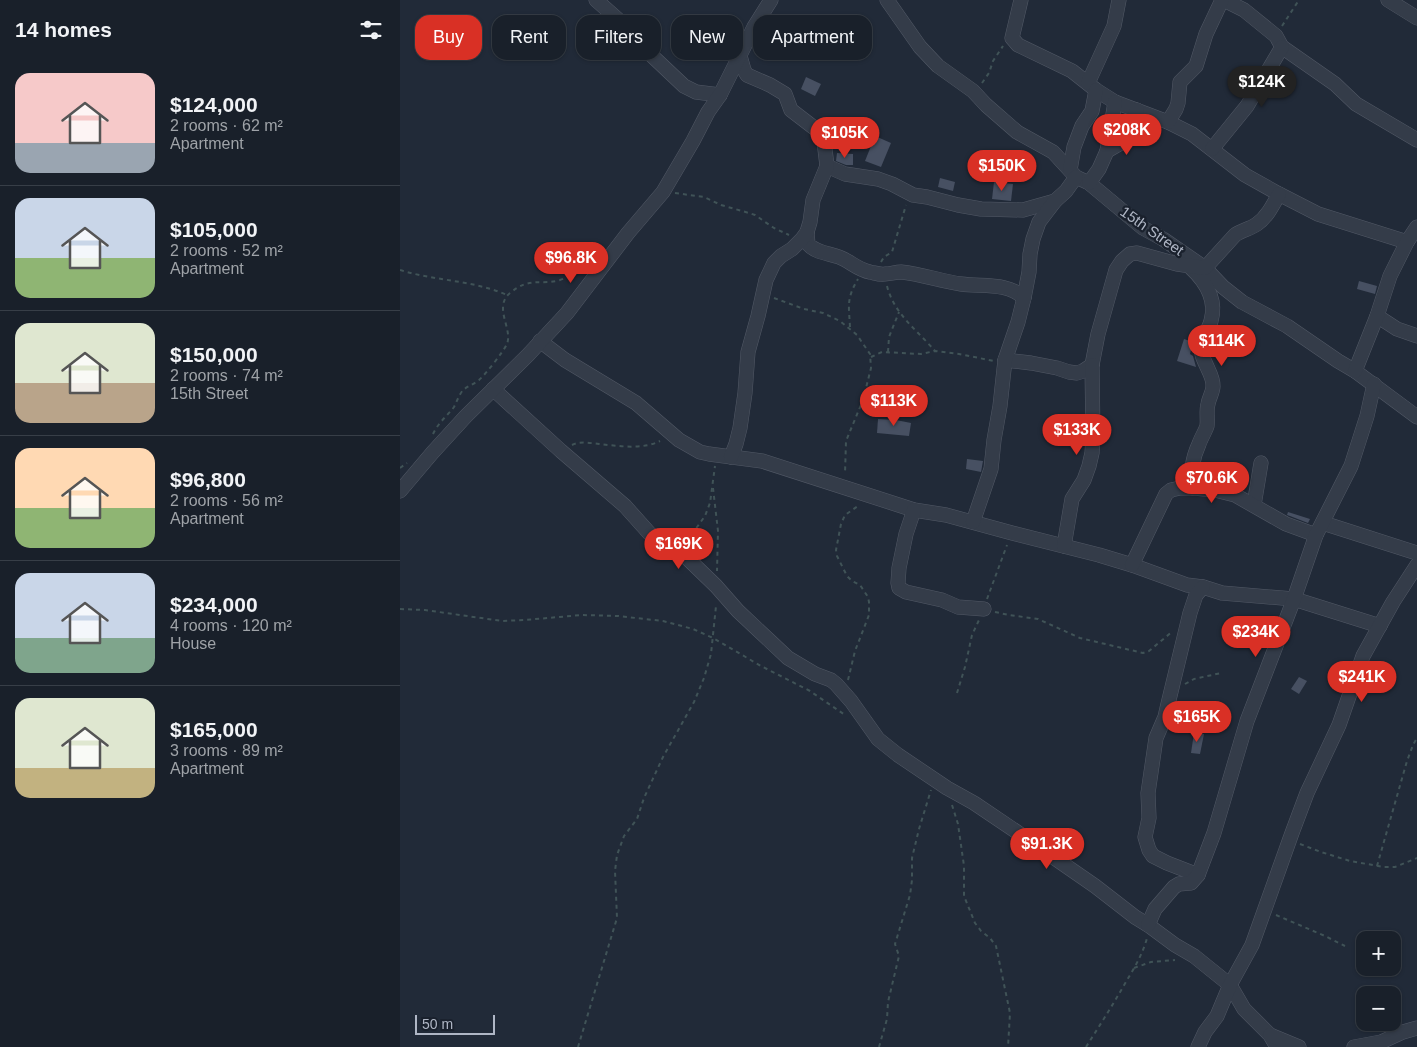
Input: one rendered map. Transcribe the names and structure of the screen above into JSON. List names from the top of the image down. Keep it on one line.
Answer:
{"streets":{"street":["15th Street"]},"scale_bar":"50 m","page":{"heading":"14 homes","chip":["Buy","Rent","Filters","New","Apartment"],"list":[{"name":"$124,000","note":"2 rooms · 62 m² · Apartment"},{"name":"$105,000","note":"2 rooms · 52 m² · Apartment"},{"name":"$150,000","note":"2 rooms · 74 m² · 15th Street"},{"name":"$96,800","note":"2 rooms · 56 m² · Apartment"},{"name":"$234,000","note":"4 rooms · 120 m² · House"},{"name":"$165,000","note":"3 rooms · 89 m² · Apartment"}],"price":["$124K","$208K","$105K","$150K","$96.8K","$114K","$113K","$133K","$70.6K","$169K","$234K","$241K","$165K","$91.3K"],"map_buttons":["+","−"],"scale":"50 m"}}
